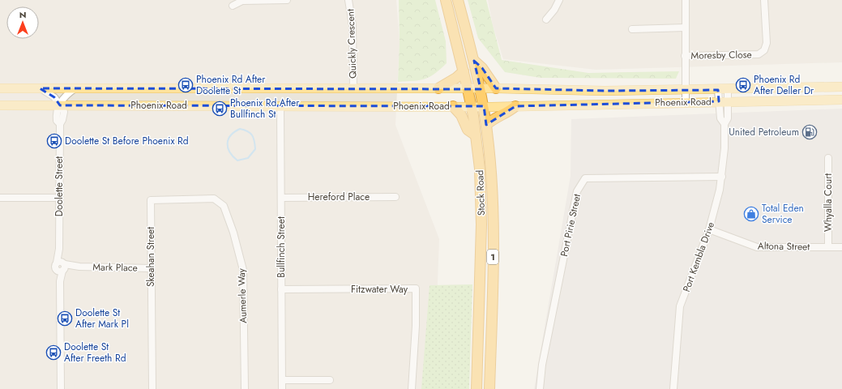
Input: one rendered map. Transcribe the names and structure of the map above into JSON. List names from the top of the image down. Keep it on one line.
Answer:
{"streets":{"highway":["Stock Road","1"],"main road":["Phoenix Road"],"street":["Quickly Crescent","Moresby Close","Doolette Street","Hereford Place","Whyalla Court","Port Pirie Street","Altona Street","Bullfinch Street","Skeahan Street","Port Kembla Drive","Mark Place","Fitzwater Way","Aumerle Way"]},"crossings":[["Quickly Crescent","Phoenix Road"],["Phoenix Road","Doolette Street"],["Phoenix Road","Stock Road"],["Phoenix Road","Bullfinch Street"],["Phoenix Road","Port Kembla Drive"],["Doolette Street","Mark Place"],["Hereford Place","Bullfinch Street"],["Whyalla Court","Altona Street"],["Port Pirie Street","Port Kembla Drive"],["Altona Street","Port Kembla Drive"],["Bullfinch Street","Fitzwater Way"],["Skeahan Street","Mark Place"],["Skeahan Street","Aumerle Way"]],"places":{"bus stop":["Phoenix Rd After Doolette St","Phoenix Rd After Deller Dr","Phoenix Rd After Bullfinch St","Doolette St Before Phoenix Rd","Doolette St After Mark Pl","Doolette St After Freeth Rd"],"fuel station":["United Petroleum"],"shop":["Total Eden Service"]},"north":"top"}
